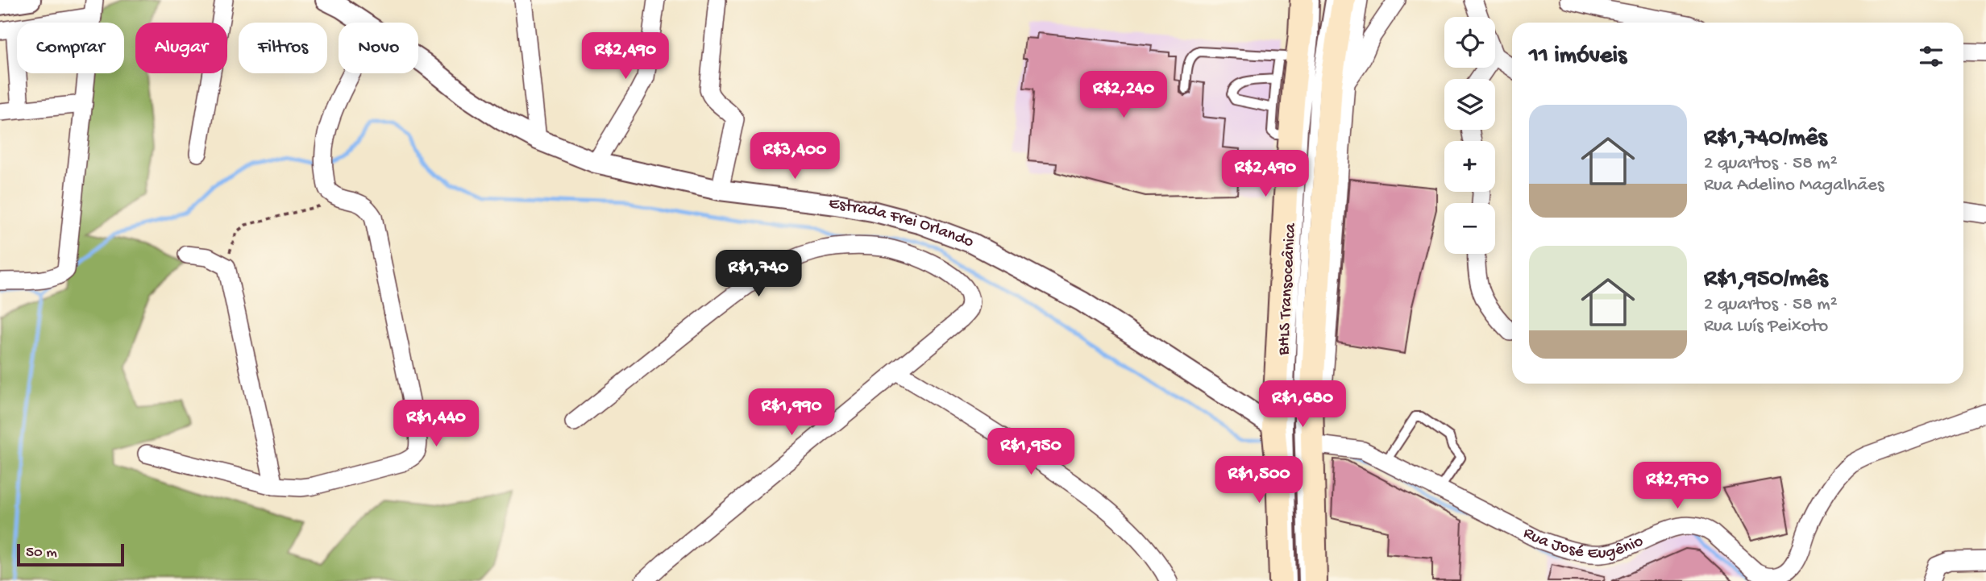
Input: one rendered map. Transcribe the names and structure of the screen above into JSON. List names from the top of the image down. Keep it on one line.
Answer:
{"streets":{"street":["Estrada Frei Orlando","Rua José Eugênio"],"lane":["BHLS Transoceânica"]},"crossings":[["Estrada Frei Orlando","BHLS Transoceânica"]],"scale_bar":"50 m","page":{"map_buttons":["+","−"],"chip":["Comprar","Alugar","Filtros","Novo"],"heading":"11 imóveis","price":["R$2,490","R$2,240","R$3,400","R$2,490","R$1,740","R$1,680","R$1,990","R$1,440","R$1,950","R$1,500","R$2,970"],"list":[{"name":"R$1,740/mês","note":"2 quartos · 58 m² · Rua Adelino Magalhães"},{"name":"R$1,950/mês","note":"2 quartos · 58 m² · Rua Luís Peixoto"}],"scale":"50 m"}}
